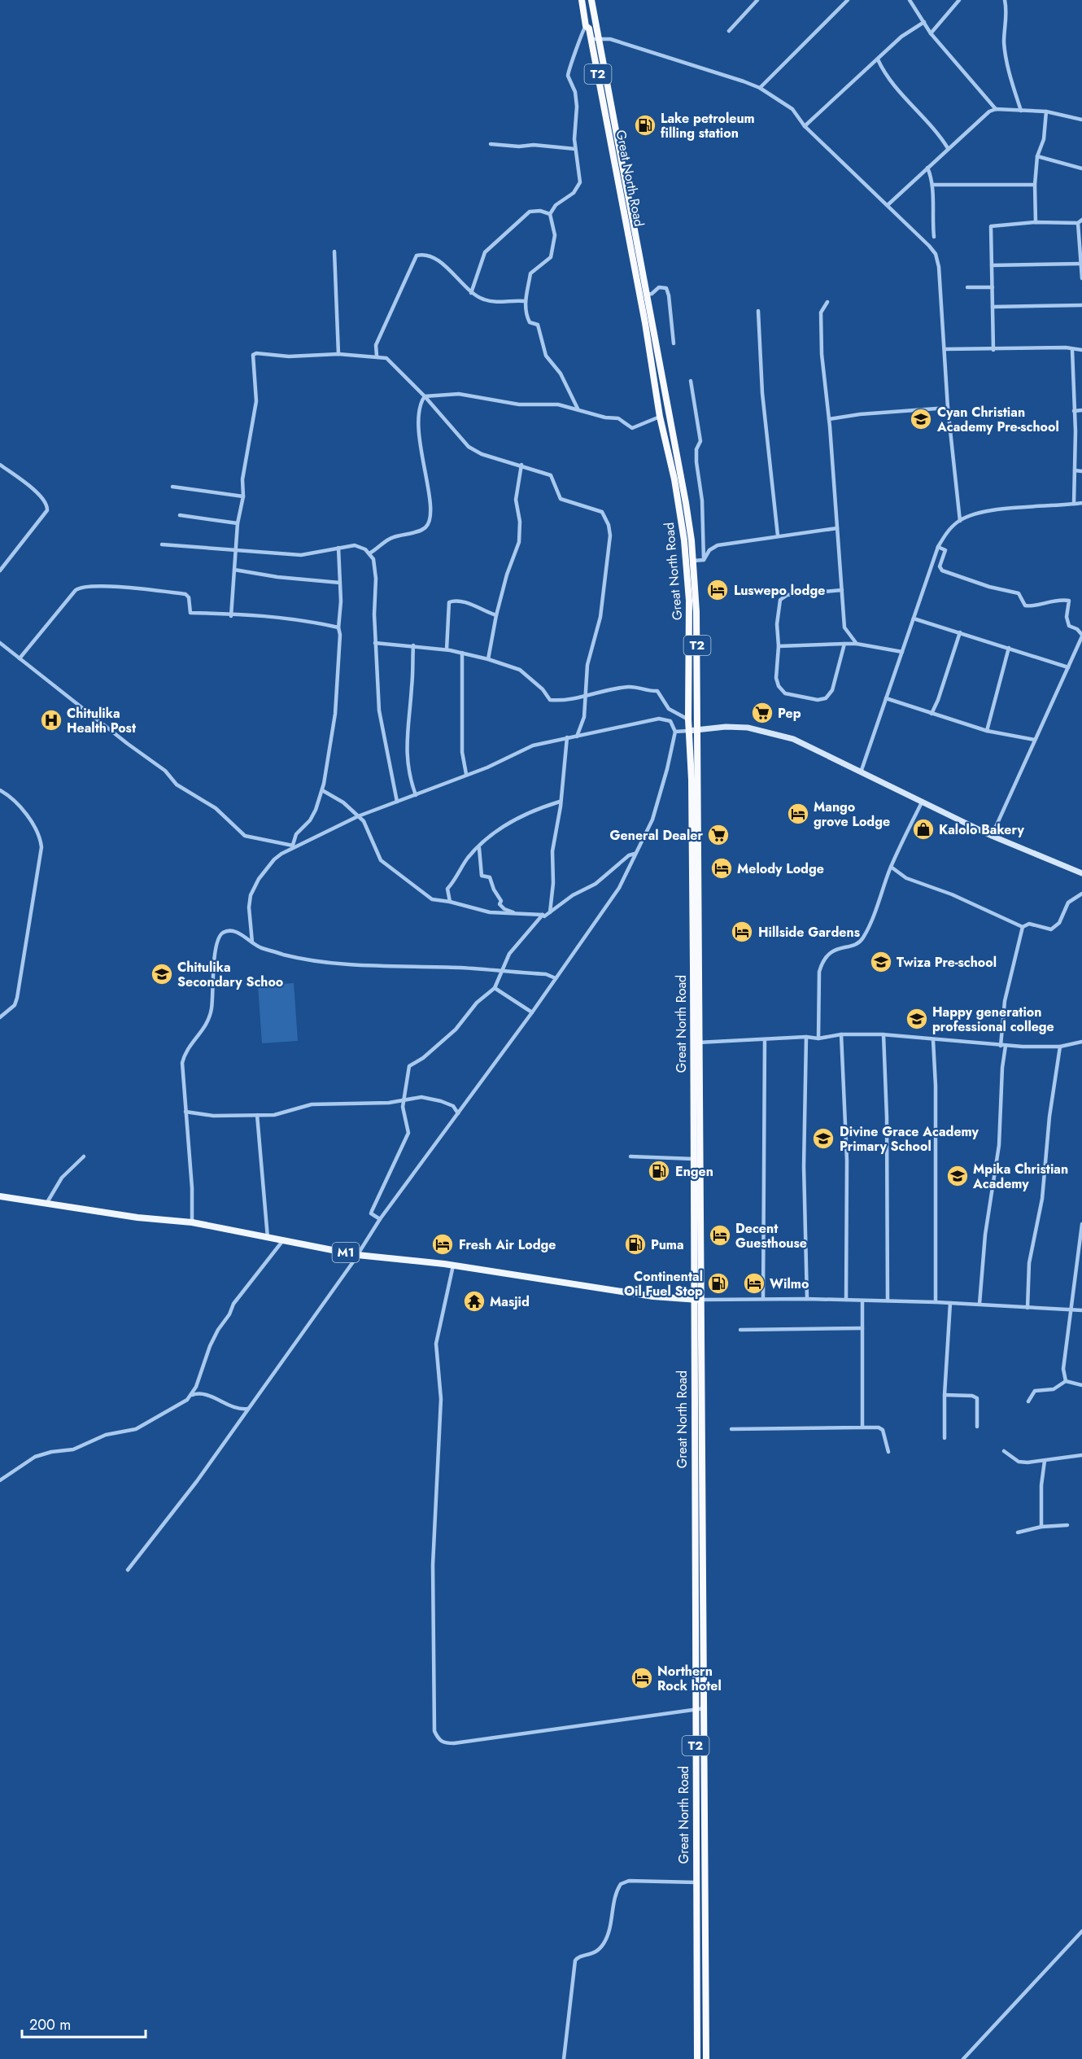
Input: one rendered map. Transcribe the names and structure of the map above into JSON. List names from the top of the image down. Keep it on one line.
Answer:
{"streets":{"highway":["T2","Great North Road"],"main road":["M1"]},"crossings":[["Great North Road","M1"]],"places":{"fuel station":["Lake petroleum filling station","Engen","Puma","Continental Oil Fuel Stop"],"school or university":["Cyan Christian Academy Pre-school","Twiza Pre-school","Chitulika Secondary Schoo","Happy generation professional college","Divine Grace Academy Primary School","Mpika Christian Academy"],"hotel":["Luswepo lodge","Mango grove Lodge","Melody Lodge","Hillside Gardens","Decent Guesthouse","Fresh Air Lodge","Wilmo","Northern Rock hotel"],"supermarket":["Pep","General Dealer"],"hospital":["Chitulika Health Post"],"shop":["Kalolo Bakery"],"temple":["Masjid"]},"scale_bar":"200 m"}
